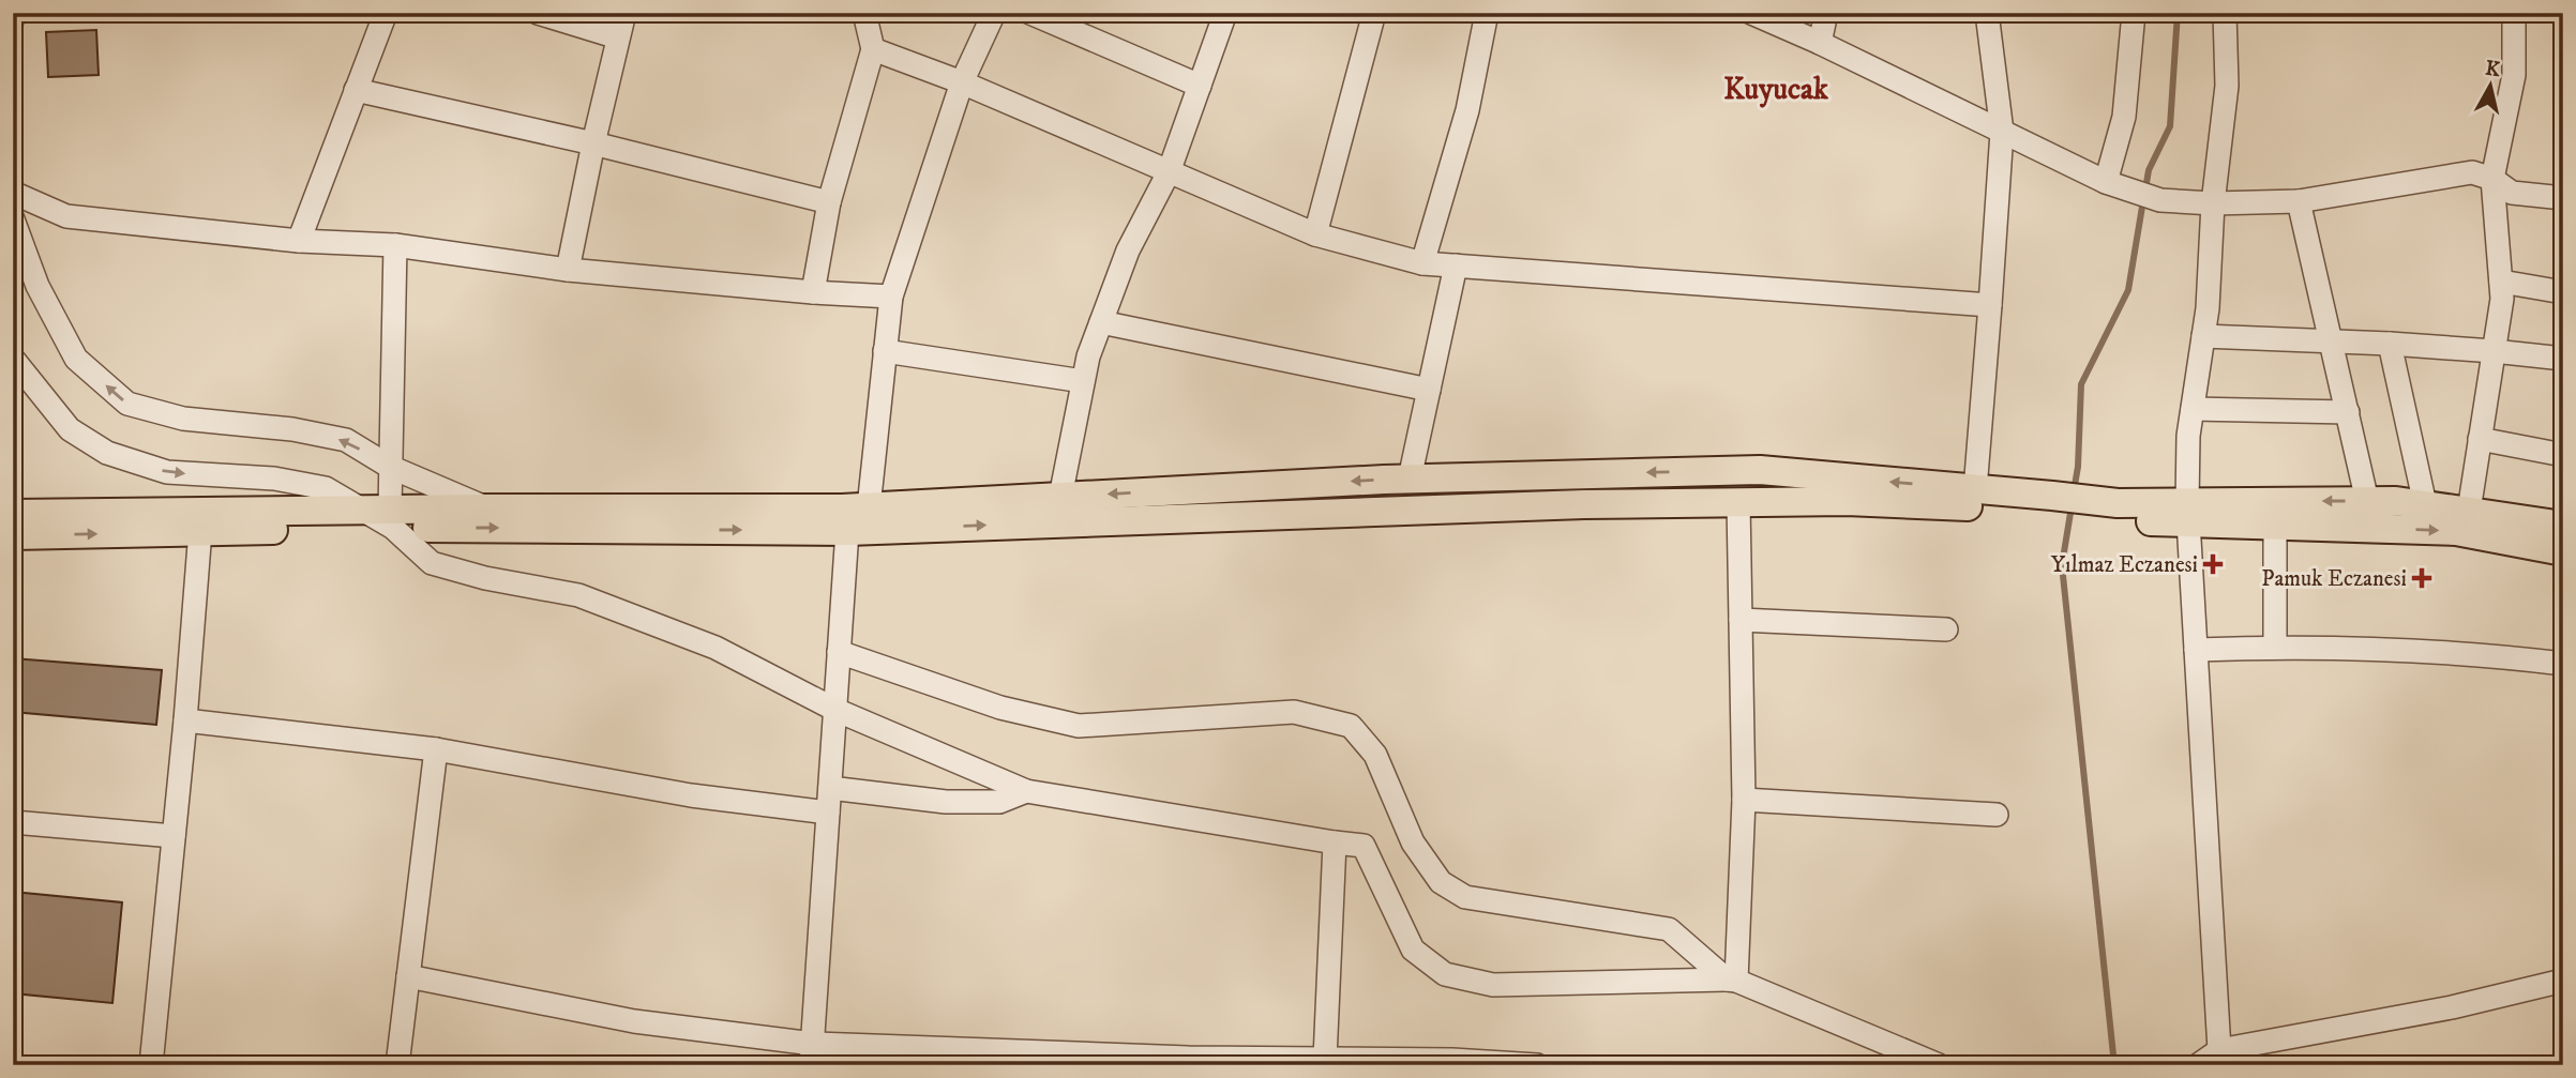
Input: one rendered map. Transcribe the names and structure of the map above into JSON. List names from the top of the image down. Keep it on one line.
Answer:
{"districts":["Kuyucak"],"places":{"health":["Yılmaz Eczanesi","Pamuk Eczanesi"]},"north":"top"}
